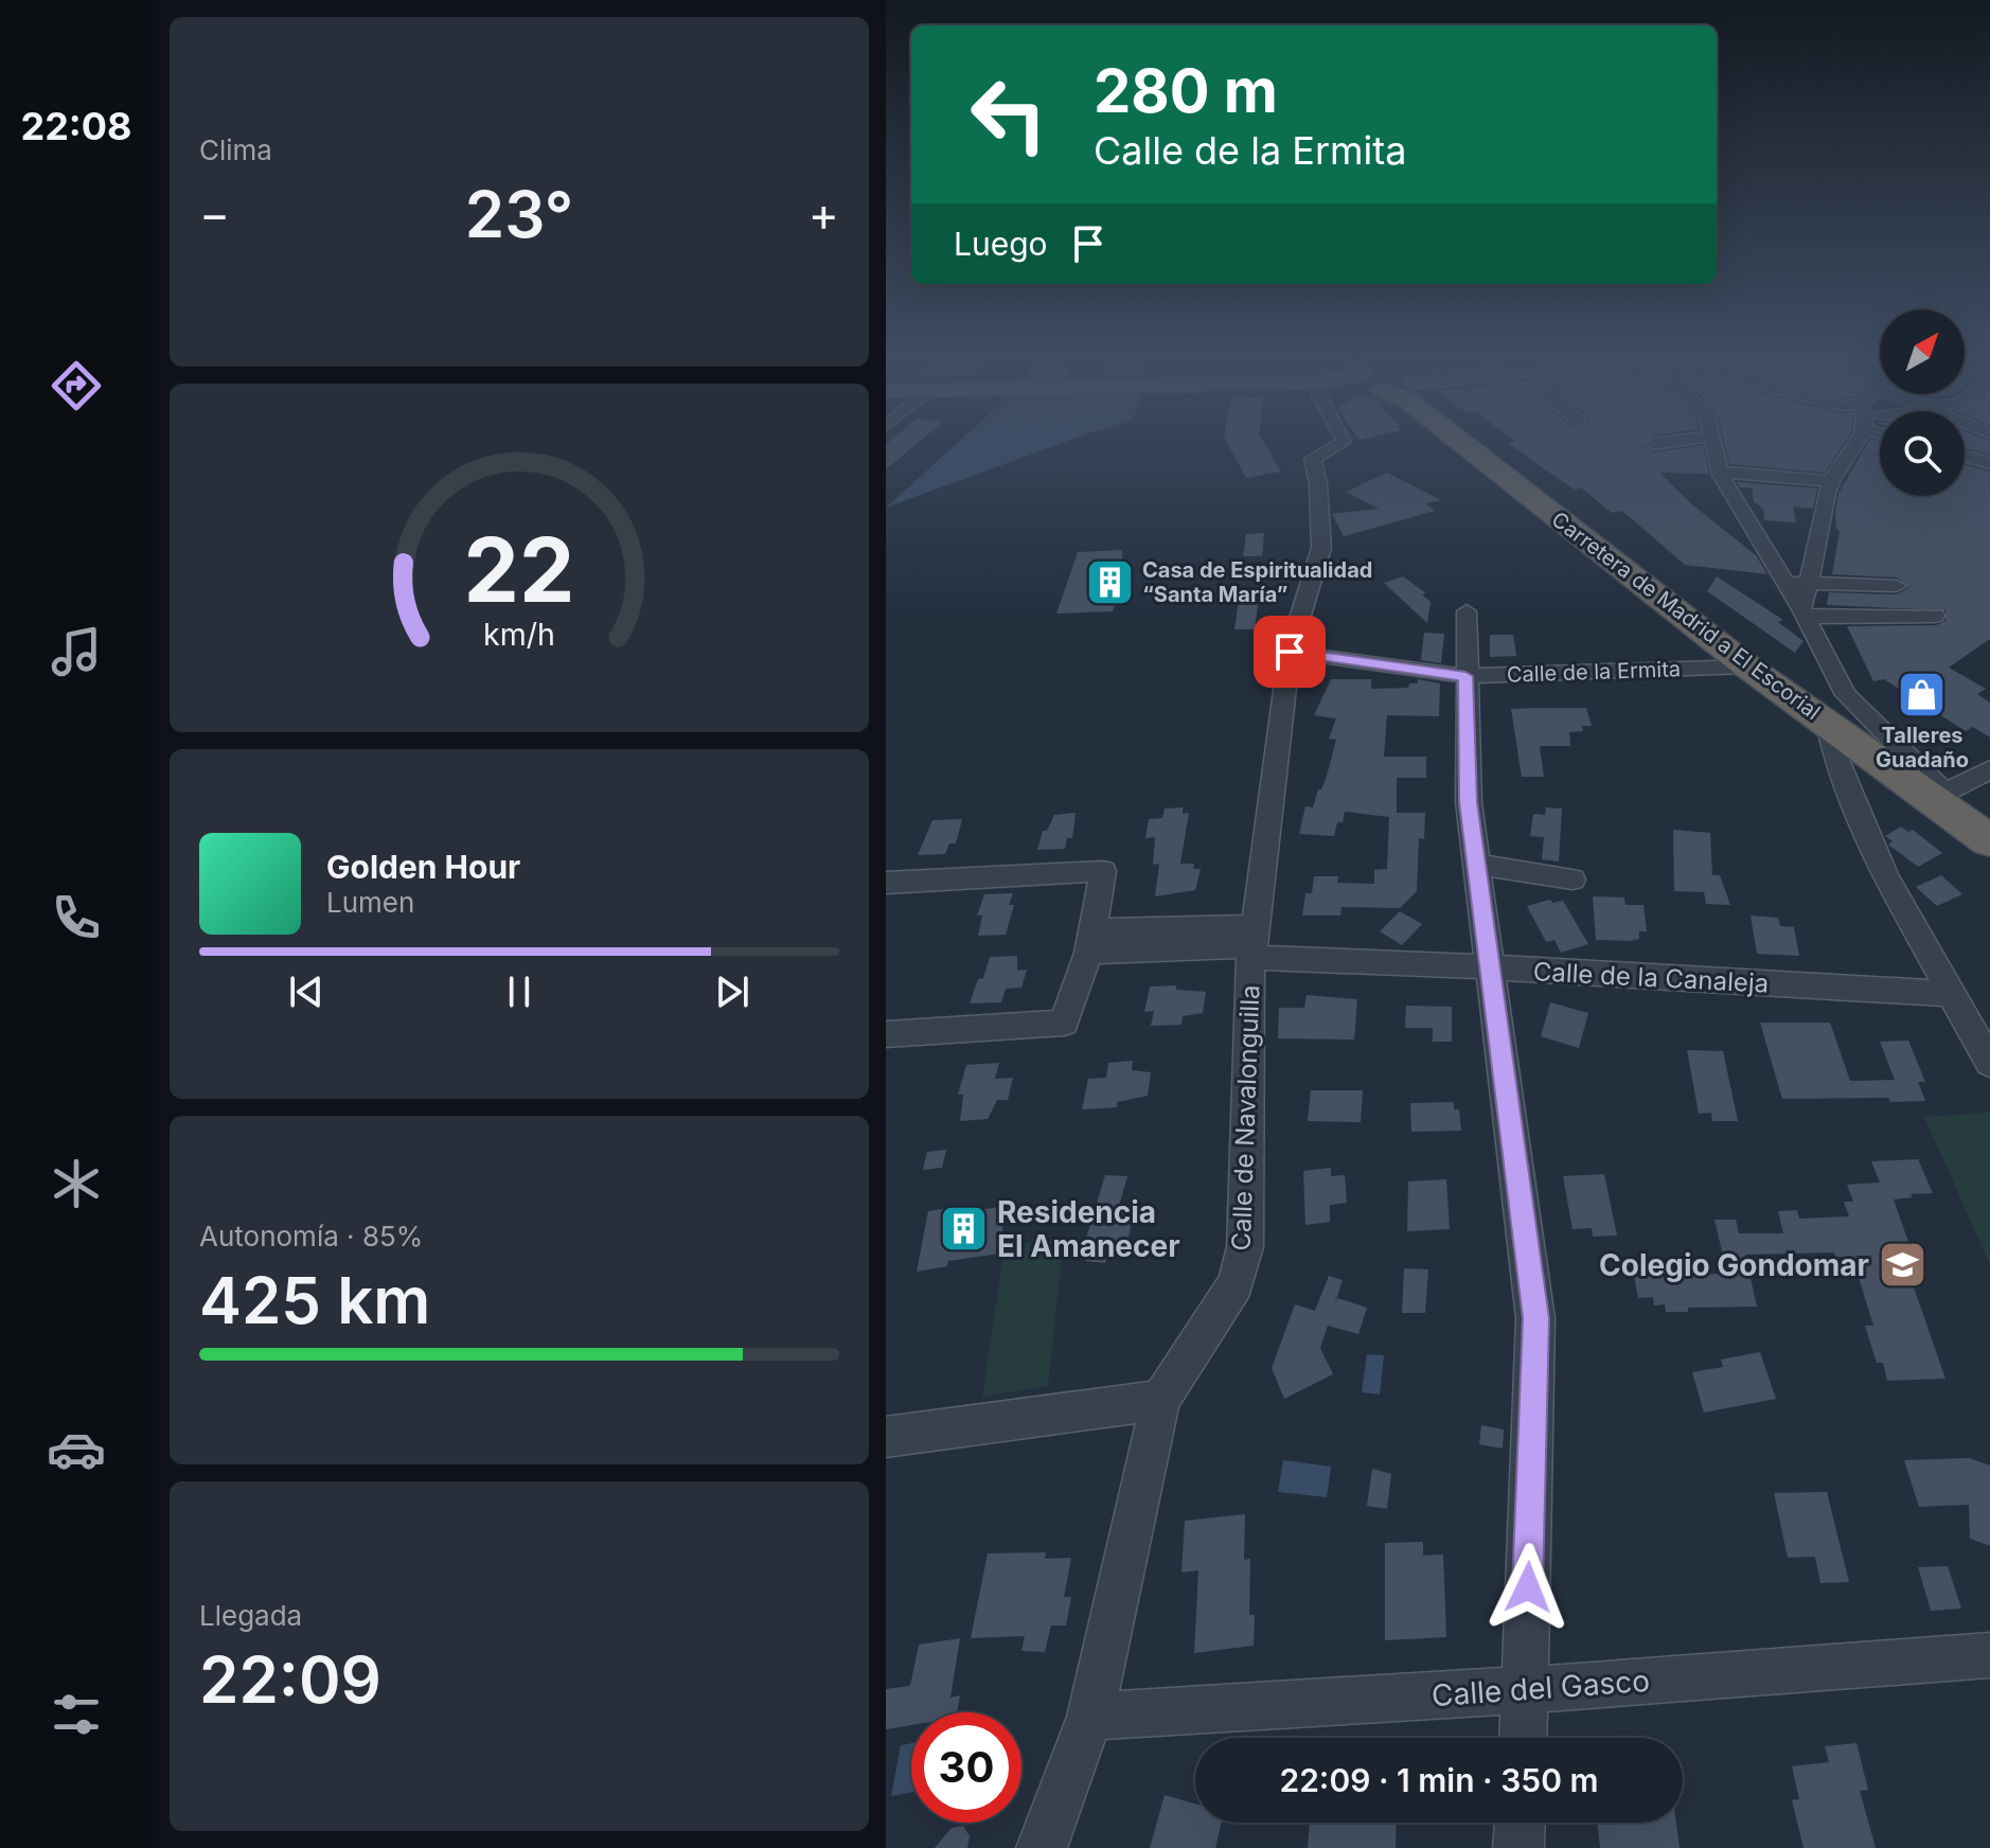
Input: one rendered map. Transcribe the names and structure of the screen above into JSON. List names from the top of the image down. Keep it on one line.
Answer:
{"streets":{"highway":["Carretera de Madrid a El Escorial"],"street":["Calle de la Ermita","Calle de la Canaleja","Calle de Navalonguilla","Calle del Gasco"]},"crossings":[["Carretera de Madrid a El Escorial","Calle de la Ermita"],["Calle de la Ermita","Calle de Navalonguilla"],["Calle de la Canaleja","Calle de Navalonguilla"],["Calle de Navalonguilla","Calle del Gasco"]],"places":{"building":["Casa de Espiritualidad “Santa María”","Residencia El Amanecer"],"shop":["Talleres Guadaño"],"school or university":["Colegio Gondomar"]},"north":"top right","page":{"tabs":"22:08","tile":["Clima",["Autonomía · 85%","425 km"],["Llegada","22:09"]],"turn":["280 m","Calle de la Ermita"],"heat":["−","23°","+"],"then":"Luego","song":["Golden Hour","Lumen"],"limit":"30","trip":"22:09 · 1 min · 350 m","gauge":["22","km/h"]}}
